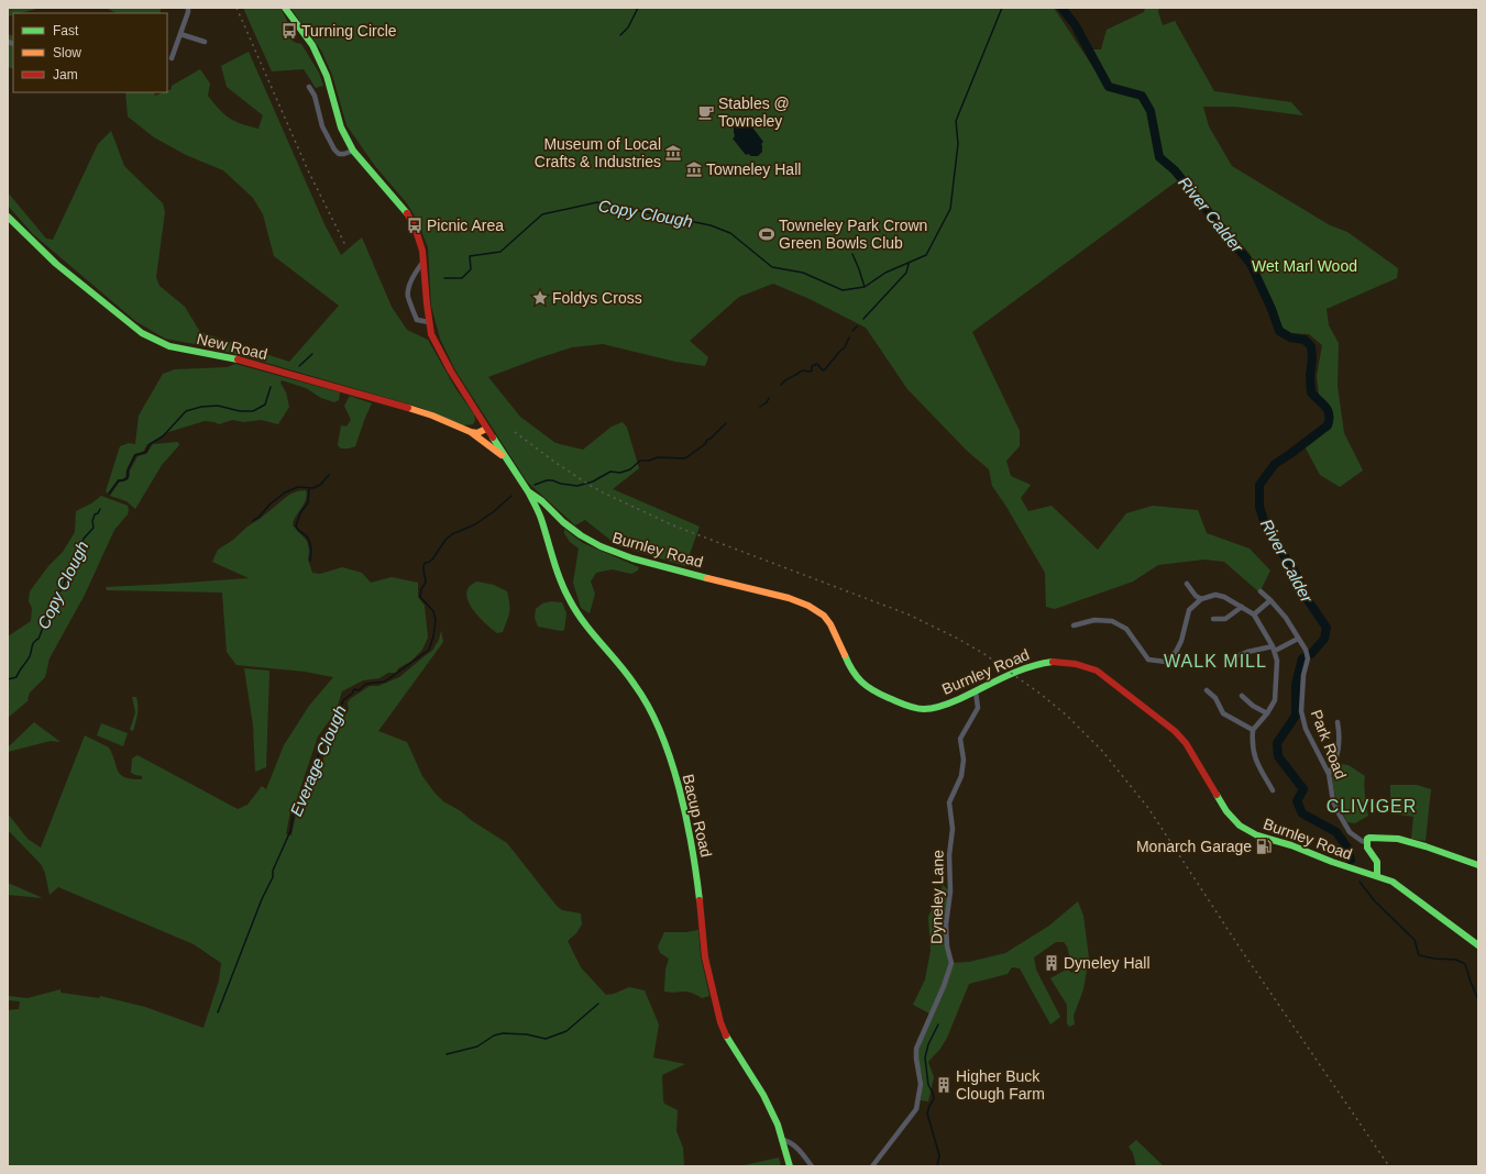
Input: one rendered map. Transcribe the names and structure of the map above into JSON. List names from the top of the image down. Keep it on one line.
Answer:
{"streets":{"main road":["New Road","Burnley Road","Park Road","Bacup Road"],"street":["Dyneley Lane"]},"crossings":[["Burnley Road","Park Road"],["Burnley Road","Bacup Road"],["Burnley Road","Dyneley Lane"]],"districts":["WALK MILL","CLIVIGER"],"water":["Copy Clough","River Calder","Everage Clough"],"parks":["Wet Marl Wood"],"places":{"bus stop":["Turning Circle","Picnic Area"],"cafe":["Stables @ Towneley"],"museum":["Museum of Local Crafts & Industries","Towneley Hall"],"sports":["Towneley Park Crown Green Bowls Club"],"place":["Foldys Cross"],"fuel station":["Monarch Garage"],"building":["Dyneley Hall","Higher Buck Clough Farm"]},"legend":["Fast","Slow","Jam"]}
